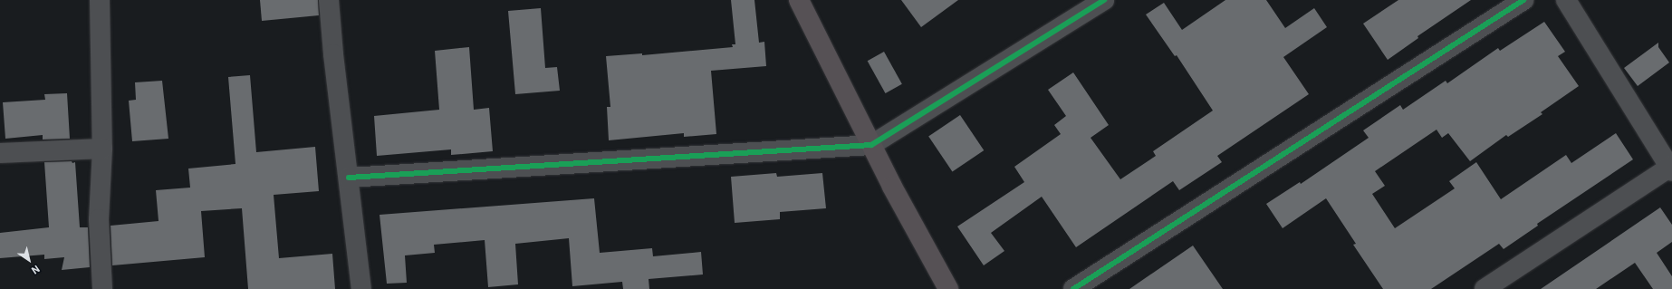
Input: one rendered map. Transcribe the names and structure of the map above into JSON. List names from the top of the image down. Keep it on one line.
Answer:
{"north":"bottom right"}
